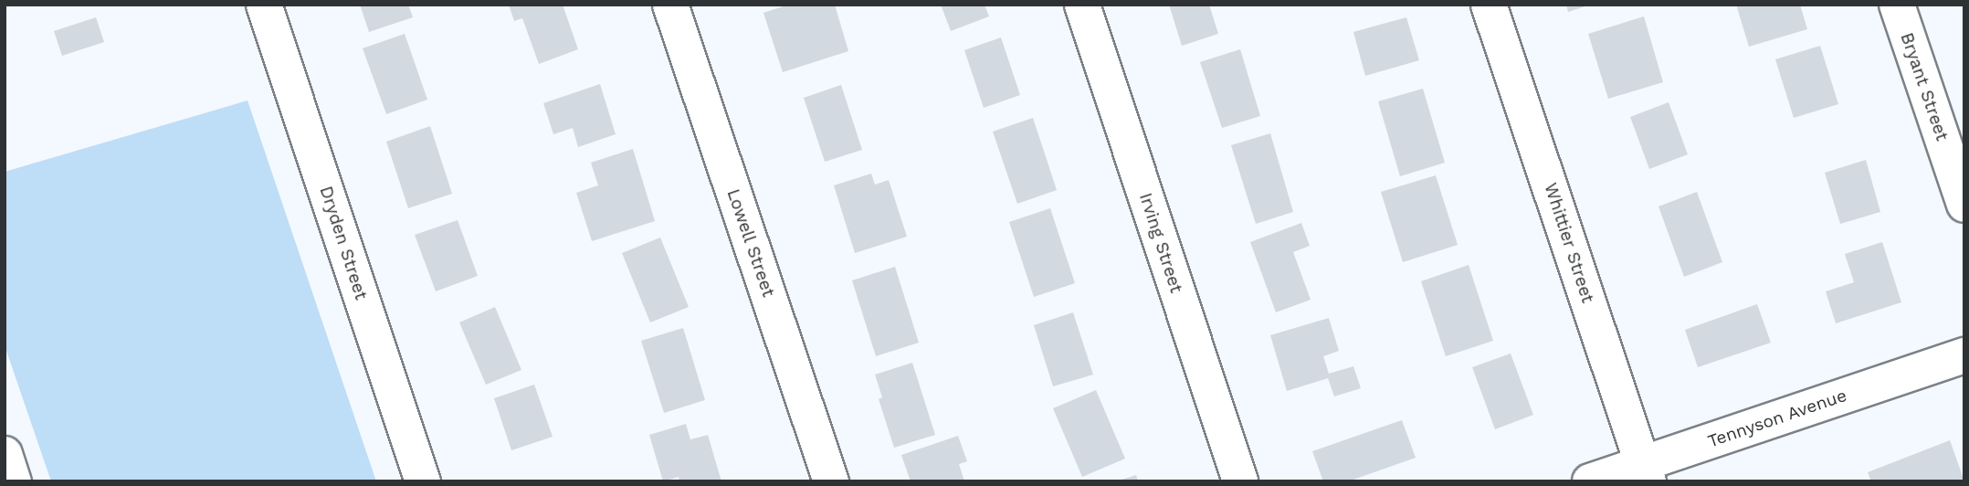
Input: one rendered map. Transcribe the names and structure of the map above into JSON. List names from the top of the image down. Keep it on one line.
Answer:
{"streets":{"street":["Bryant Street","Dryden Street","Lowell Street","Irving Street","Whittier Street","Tennyson Avenue"]},"crossings":[["Whittier Street","Tennyson Avenue"]]}
